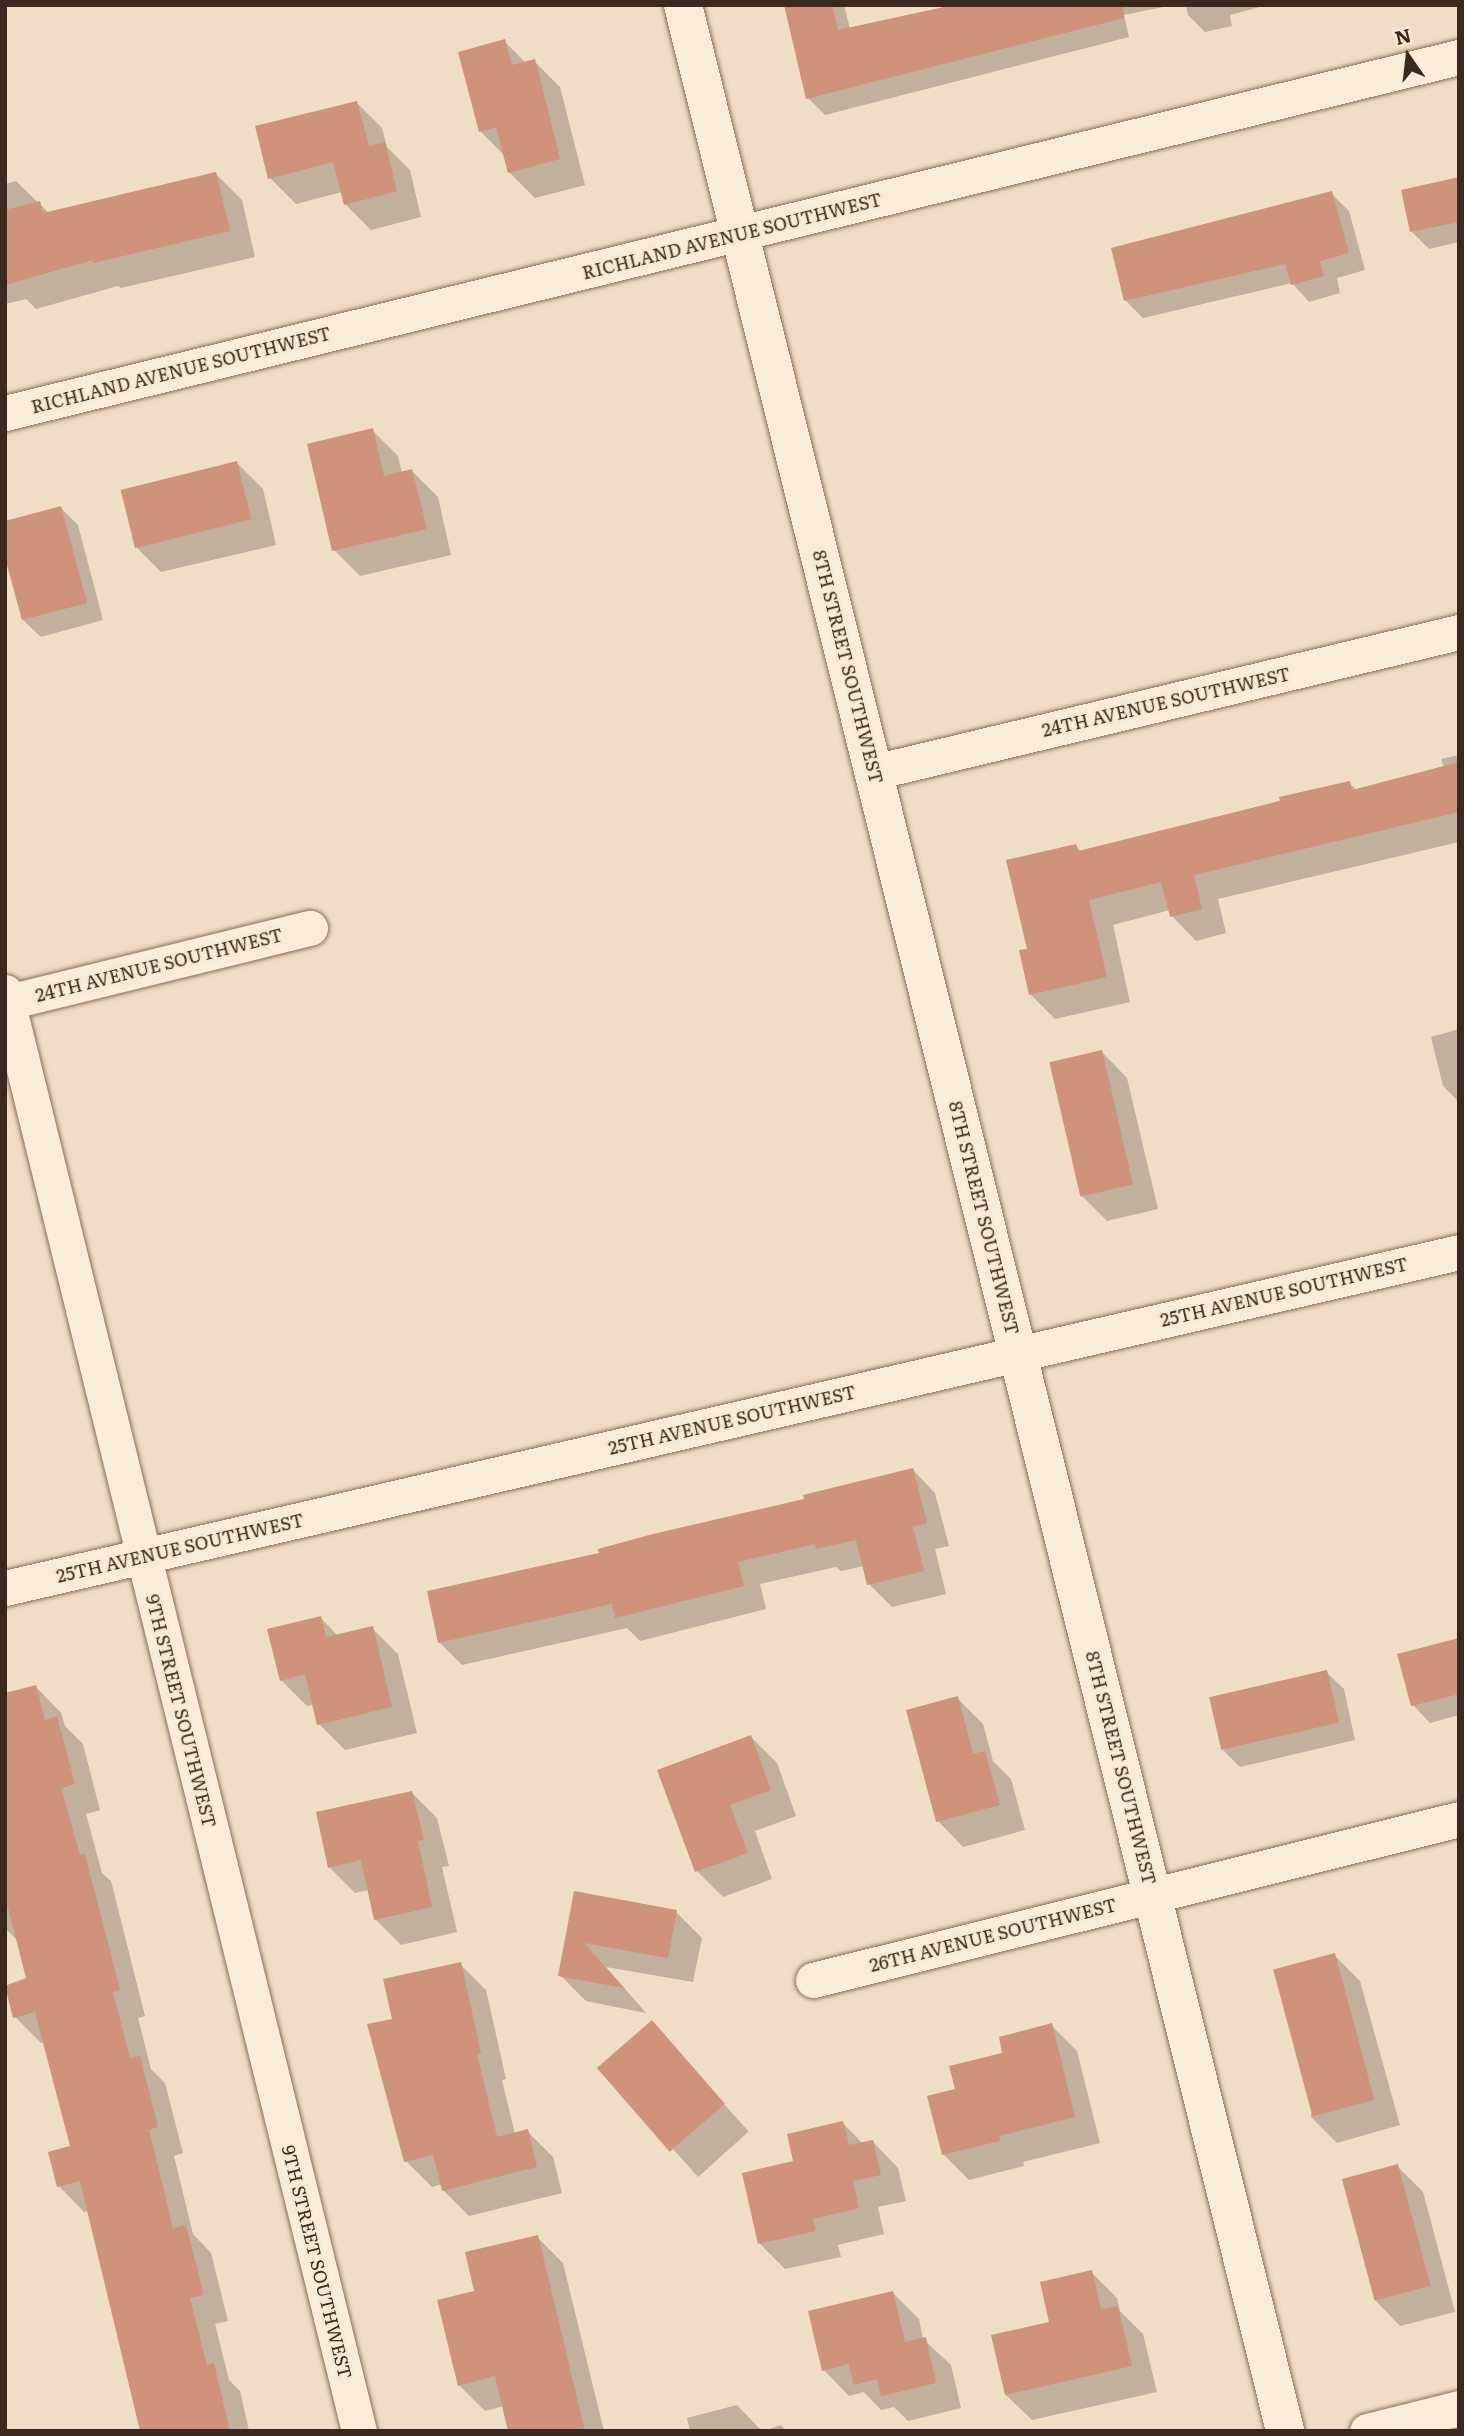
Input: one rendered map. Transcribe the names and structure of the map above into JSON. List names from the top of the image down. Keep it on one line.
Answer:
{"streets":{"street":["RICHLAND AVENUE SOUTHWEST","8TH STREET SOUTHWEST","24TH AVENUE SOUTHWEST","25TH AVENUE SOUTHWEST","9TH STREET SOUTHWEST","26TH AVENUE SOUTHWEST"]},"crossings":[["RICHLAND AVENUE SOUTHWEST","8TH STREET SOUTHWEST"],["8TH STREET SOUTHWEST","24TH AVENUE SOUTHWEST"],["8TH STREET SOUTHWEST","25TH AVENUE SOUTHWEST"],["8TH STREET SOUTHWEST","26TH AVENUE SOUTHWEST"],["24TH AVENUE SOUTHWEST","9TH STREET SOUTHWEST"],["25TH AVENUE SOUTHWEST","9TH STREET SOUTHWEST"]],"north":"top"}
